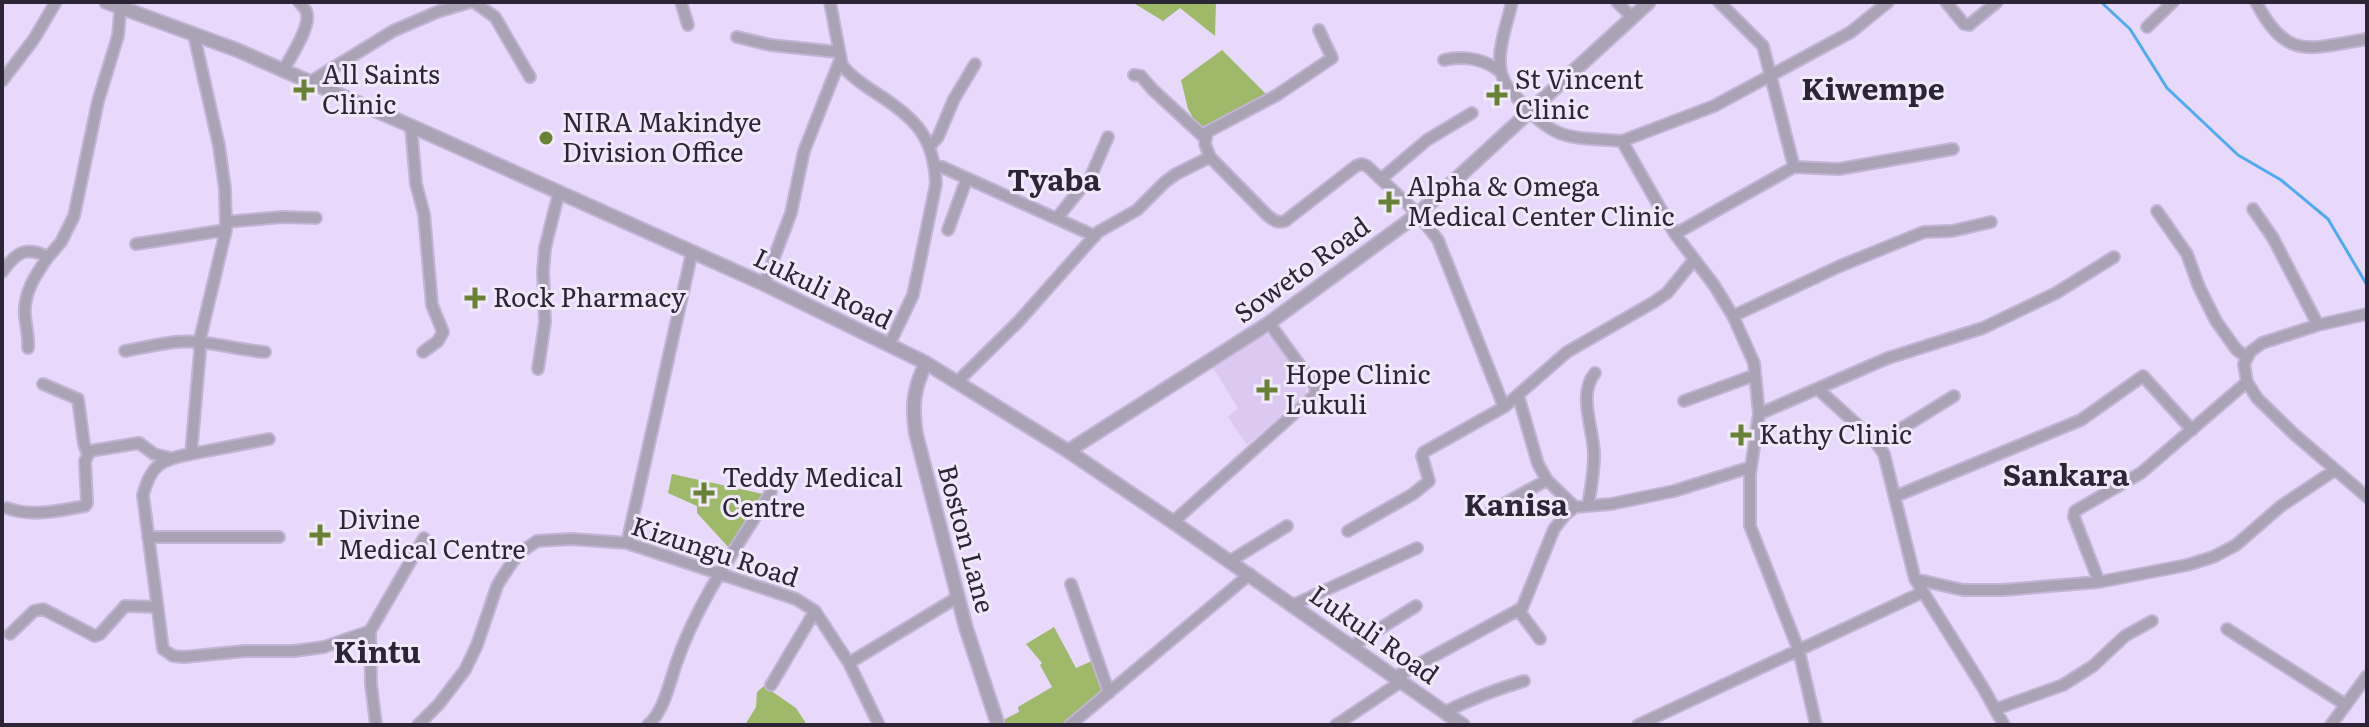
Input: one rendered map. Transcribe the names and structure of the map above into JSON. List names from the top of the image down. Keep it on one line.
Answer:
{"streets":{"street":["Soweto Road","Lukuli Road","Boston Lane","Kizungu Road"]},"crossings":[["Soweto Road","Lukuli Road"],["Lukuli Road","Boston Lane"]],"districts":["Kiwempe","Tyaba","Sankara","Kanisa","Kintu"],"places":{"health":["All Saints Clinic","St Vincent Clinic","Alpha & Omega Medical Center Clinic","Rock Pharmacy","Hope Clinic Lukuli","Kathy Clinic","Teddy Medical Centre","Divine Medical Centre"],"other":["NIRA Makindye Division Office"]}}
